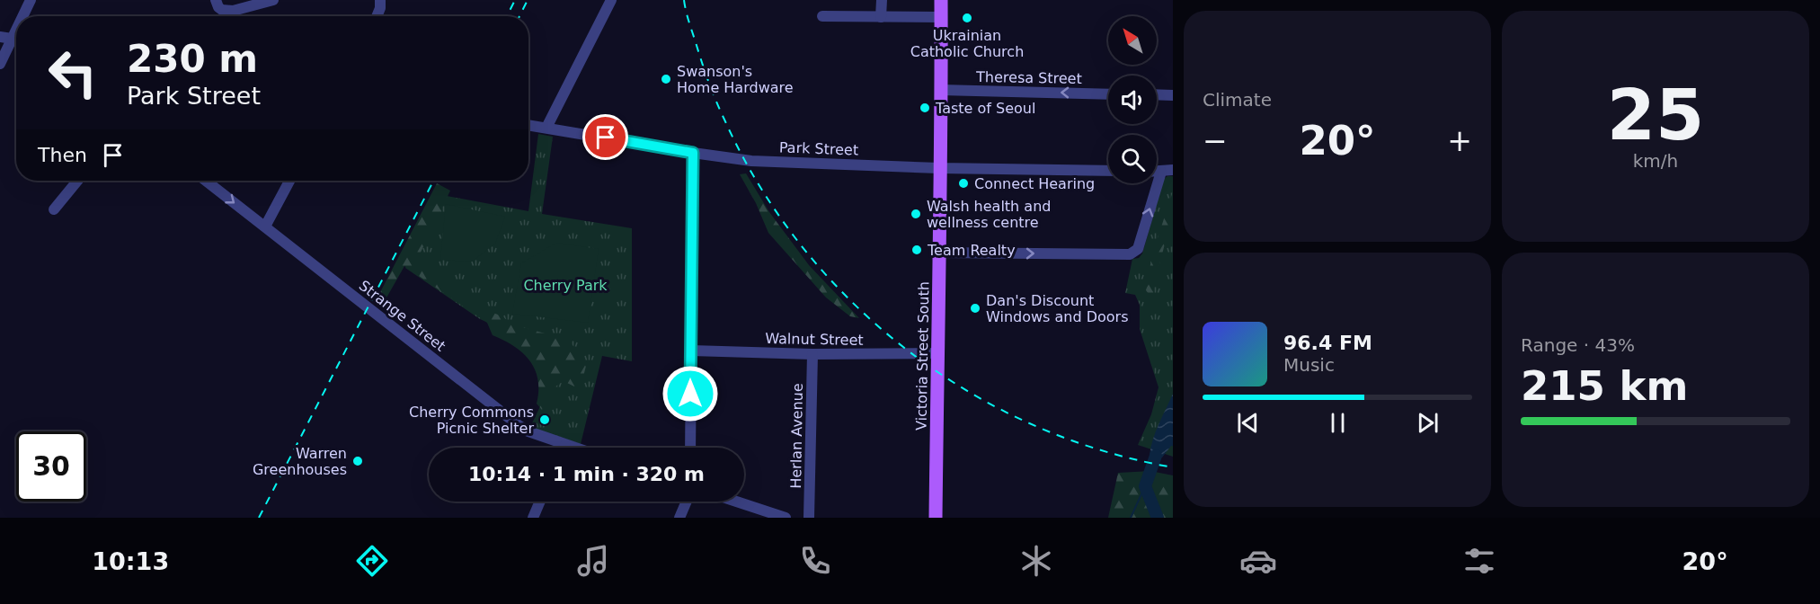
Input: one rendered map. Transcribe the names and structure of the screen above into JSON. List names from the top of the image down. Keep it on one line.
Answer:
{"streets":{"main road":["Victoria Street South"],"street":["Theresa Street","Park Street","Strange Street","Walnut Street","Herlan Avenue"]},"crossings":[["Theresa Street","Victoria Street South"],["Park Street","Victoria Street South"],["Walnut Street","Victoria Street South"],["Walnut Street","Herlan Avenue"]],"one_way":["Theresa Street"],"parks":["Cherry Park"],"places":["Ukrainian Catholic Church","Swanson's Home Hardware","Taste of Seoul","Connect Hearing","Walsh health and wellness centre","Team Realty","Dan's Discount Windows and Doors","Cherry Commons Picnic Shelter","Warren Greenhouses"],"north":"top left","page":{"tile":["Climate",["25","km/h"],["Range · 43%","215 km"]],"turn":["230 m","Park Street"],"heat":["−","20°","+"],"then":"Then","song":["96.4 FM","Music"],"limit":"30","trip":"10:14 · 1 min · 320 m","tabs":["10:13","20°"]}}
